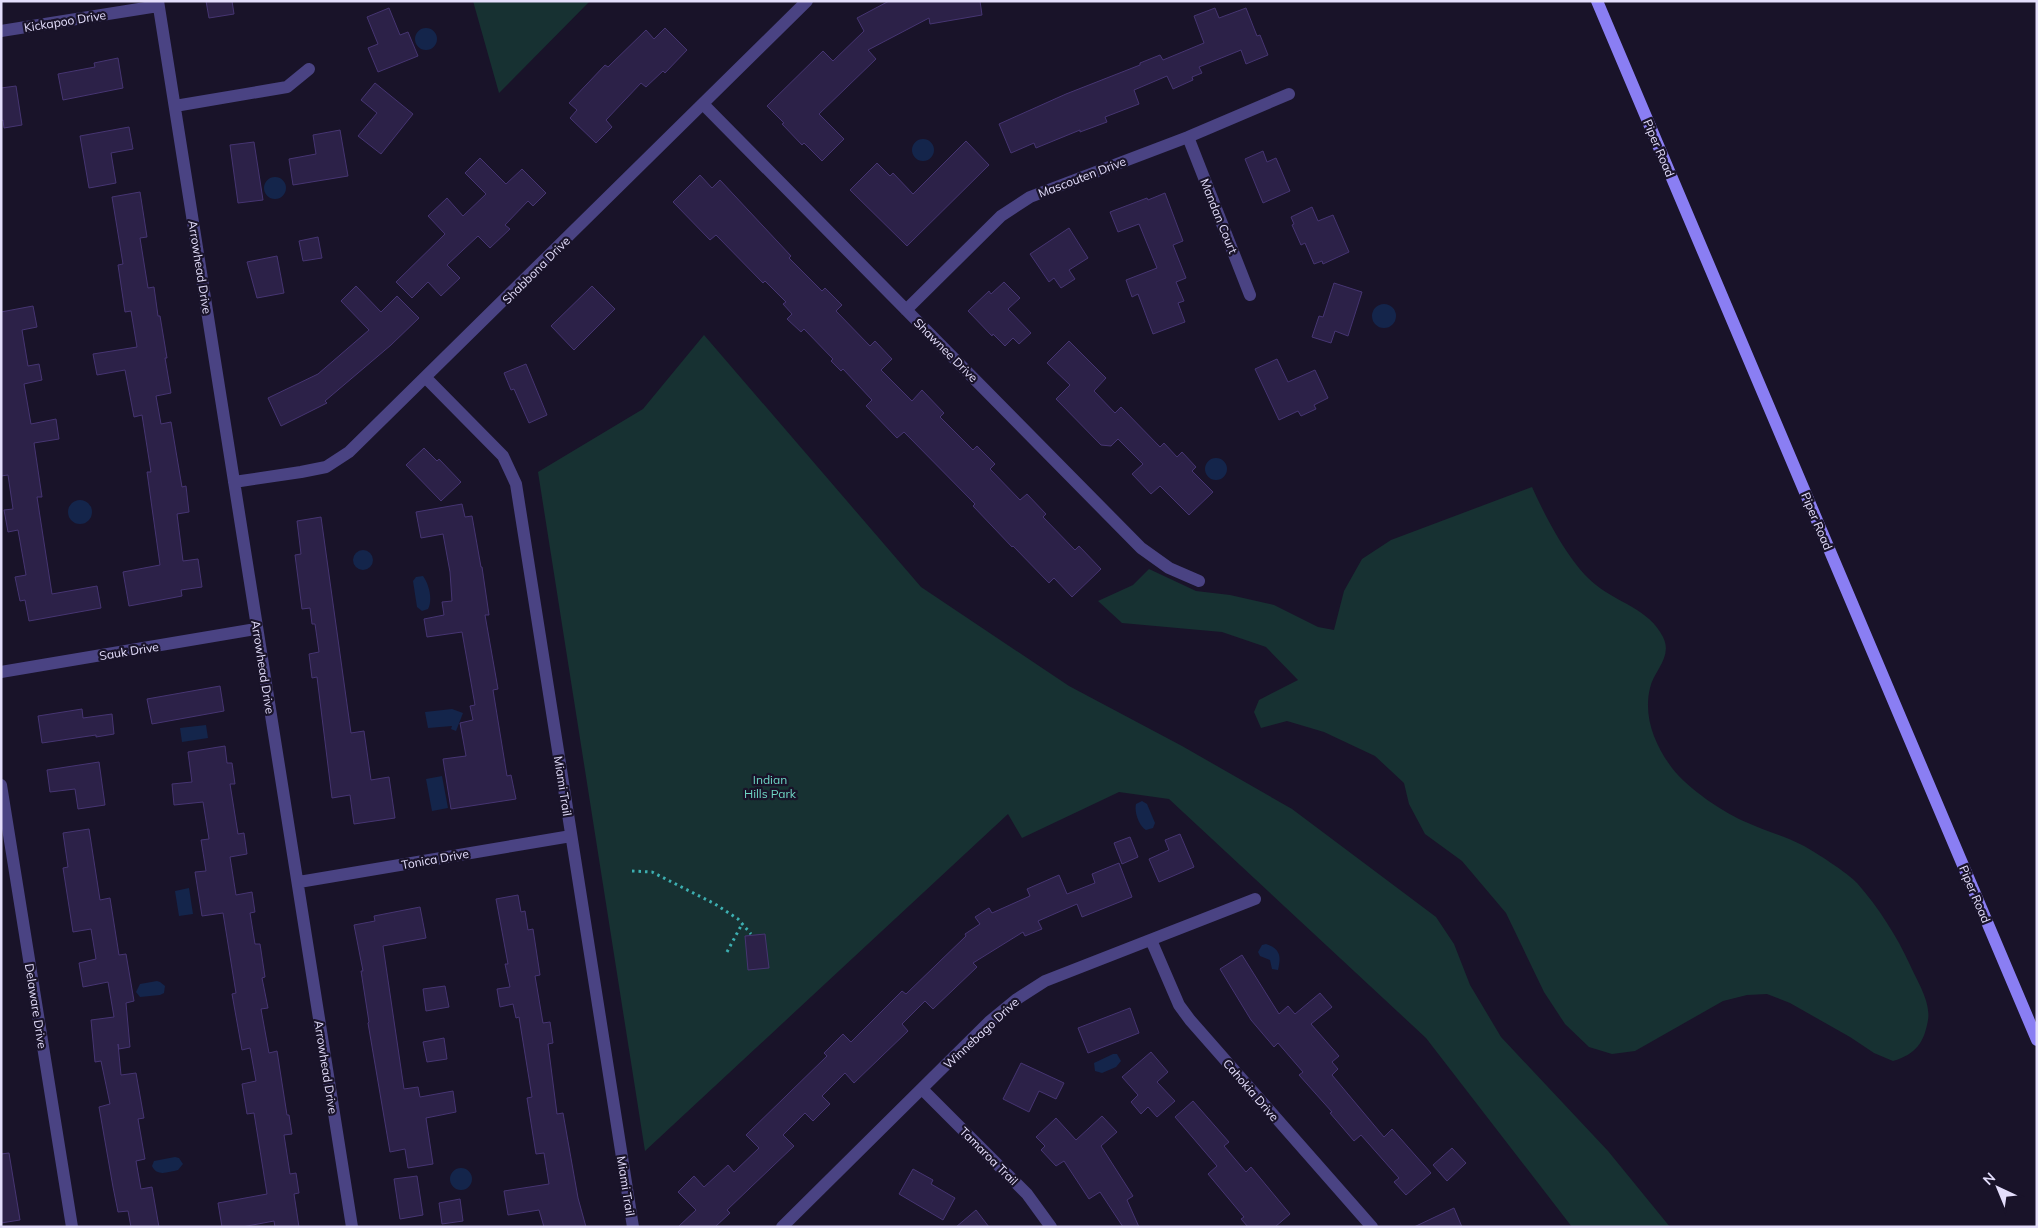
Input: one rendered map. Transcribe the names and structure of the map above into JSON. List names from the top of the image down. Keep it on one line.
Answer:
{"streets":{"street":["Kickapoo Drive","Piper Road","Mascouten Drive","Mandan Court","Arrowhead Drive","Shabbona Drive","Shawnee Drive","Sauk Drive","Miami Trail","Tonica Drive","Delaware Drive","Winnebago Drive","Cahokia Drive","Tamaroa Trail"]},"crossings":[["Kickapoo Drive","Arrowhead Drive"],["Mascouten Drive","Mandan Court"],["Mascouten Drive","Shawnee Drive"],["Arrowhead Drive","Shabbona Drive"],["Arrowhead Drive","Sauk Drive"],["Arrowhead Drive","Tonica Drive"],["Shabbona Drive","Shawnee Drive"],["Shabbona Drive","Miami Trail"],["Miami Trail","Tonica Drive"],["Winnebago Drive","Cahokia Drive"],["Winnebago Drive","Tamaroa Trail"]],"parks":["Indian Hills Park"],"north":"top left"}
